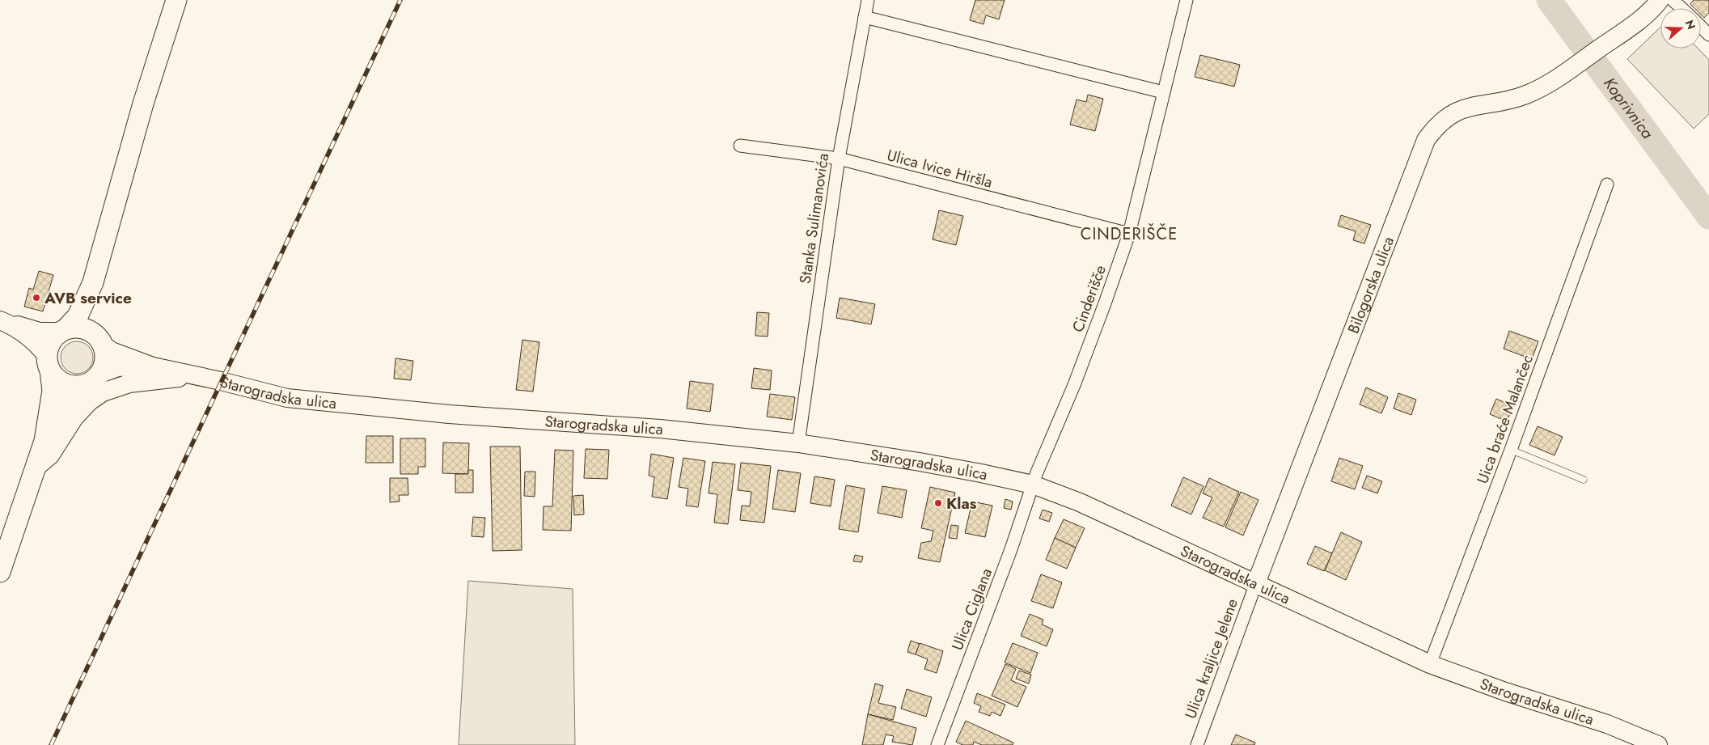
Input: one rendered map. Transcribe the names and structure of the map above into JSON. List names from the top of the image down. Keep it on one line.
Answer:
{"streets":{"main road":["Bilogorska ulica","Starogradska ulica"],"street":["Ulica Ivice Hiršla","Stanka Sulimanovića","Cinderišče","Uica braće Malančec","Ulica Ciglana","Ulica kraljice Jelene"]},"crossings":[["Ulica Ivice Hiršla","Stanka Sulimanovića"],["Ulica Ivice Hiršla","Cinderišče"],["Stanka Sulimanovića","Starogradska ulica"],["Bilogorska ulica","Starogradska ulica"],["Bilogorska ulica","Ulica kraljice Jelene"],["Cinderišče","Starogradska ulica"],["Cinderišče","Ulica Ciglana"],["Starogradska ulica","Uica braće Malančec"],["Starogradska ulica","Ulica Ciglana"],["Starogradska ulica","Ulica kraljice Jelene"]],"districts":["CINDERIŠČE"],"water":["Koprivnica"],"places":["AVB service","Klas"],"north":"right"}
